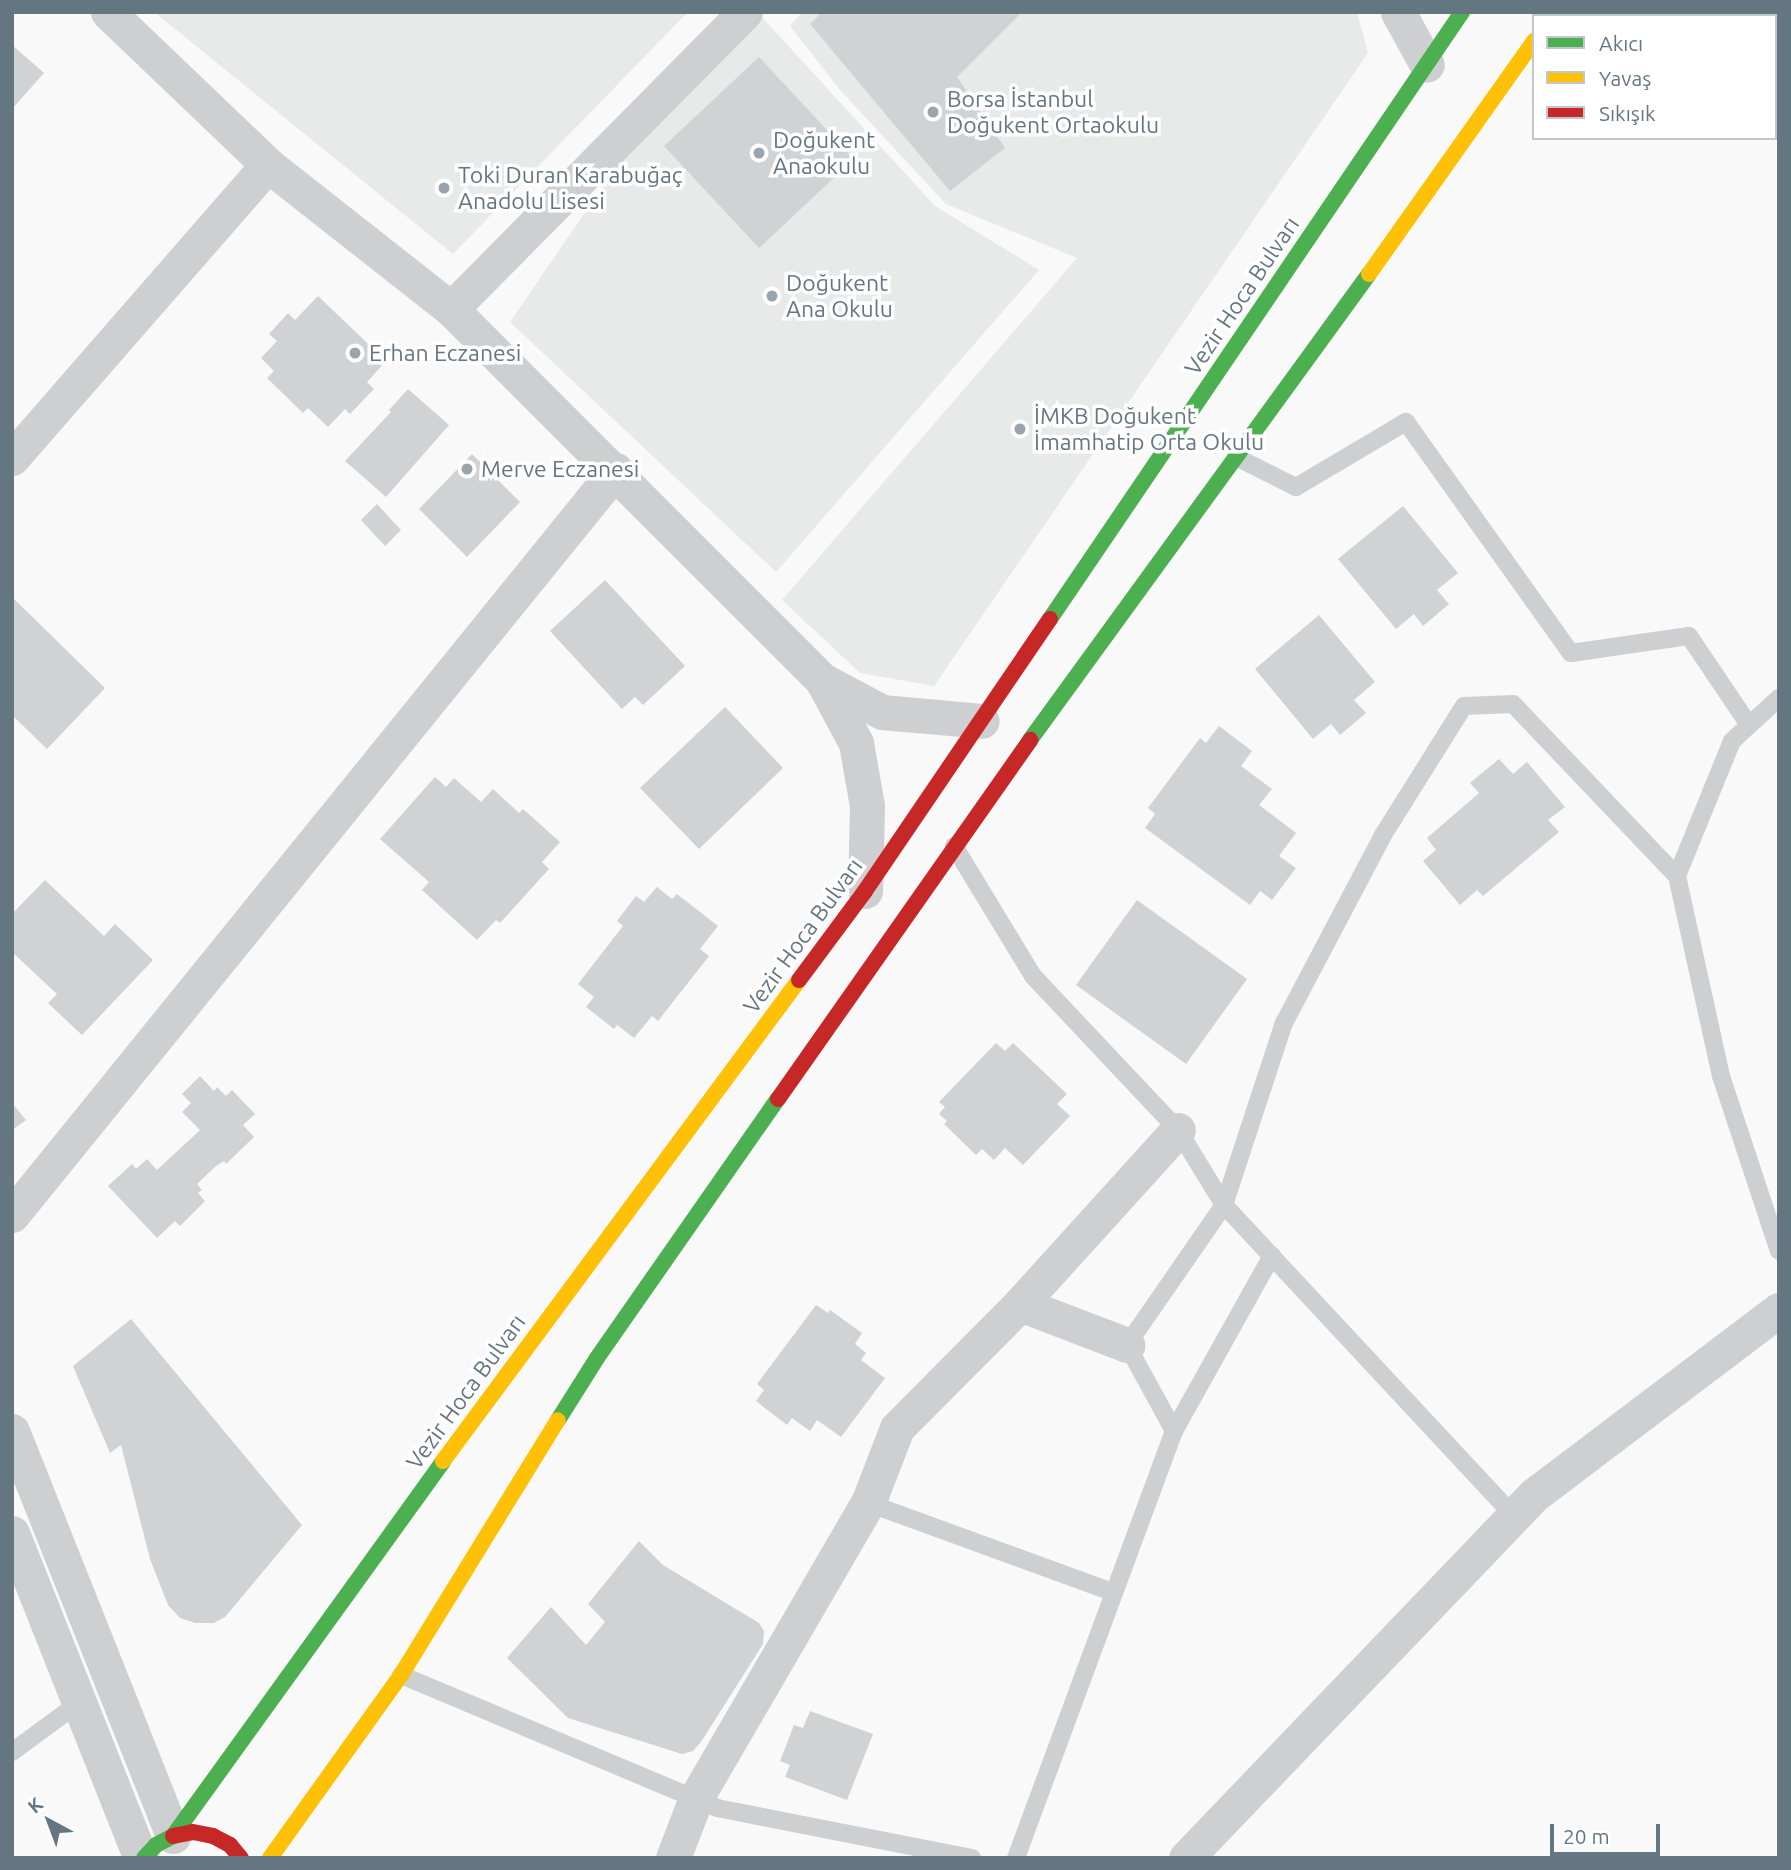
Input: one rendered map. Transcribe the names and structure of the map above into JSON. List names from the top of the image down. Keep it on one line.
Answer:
{"streets":{"main road":["Vezir Hoca Bulvarı"]},"places":["Borsa İstanbul Doğukent Ortaokulu","Doğukent Anaokulu","Toki Duran Karabuğaç Anadolu Lisesi","Doğukent Ana Okulu","Erhan Eczanesi","İMKB Doğukent İmamhatip Orta Okulu","Merve Eczanesi"],"legend":["Akıcı","Yavaş","Sıkışık"],"scale_bar":"20 m","north":"top left"}
